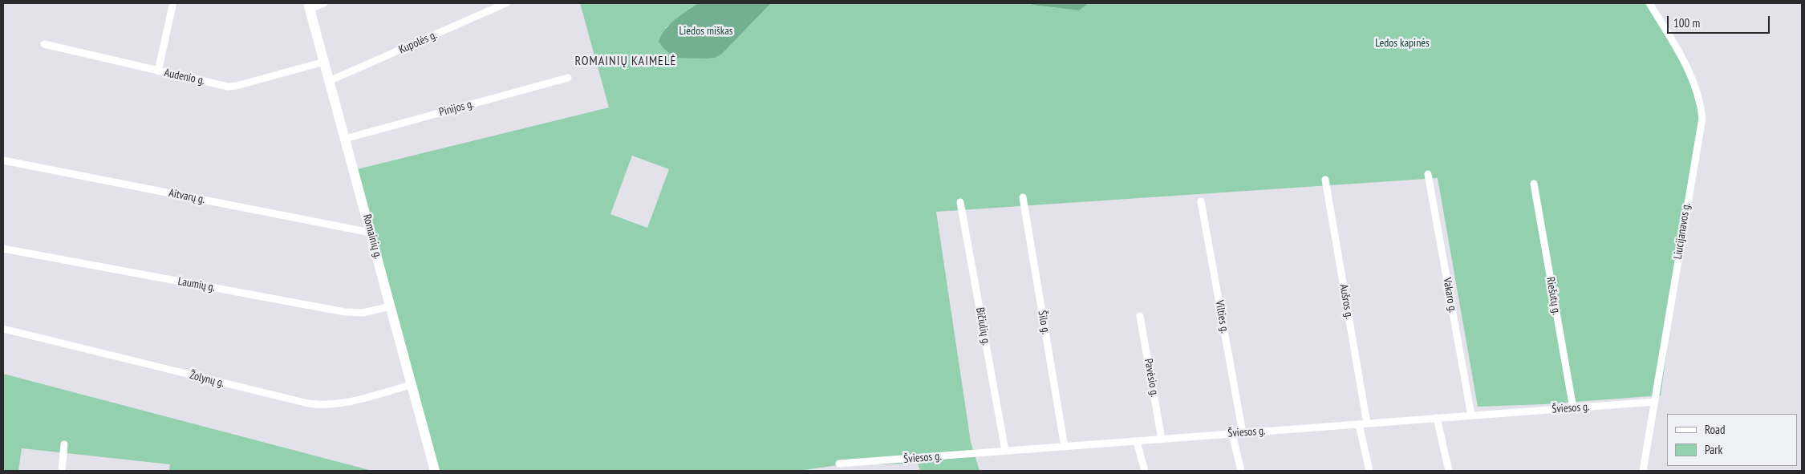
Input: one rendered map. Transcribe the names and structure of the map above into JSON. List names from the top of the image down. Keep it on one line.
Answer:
{"streets":{"main road":["Romainių g."],"street":["Kupolės g.","Audenio g.","Pinijos g.","Aitvarų g.","Liucijanavos g.","Laumių g.","Vakaro g.","Riešutų g.","Aušros g.","Vilties g.","Šilo g.","Bičiulių g.","Pavėsio g.","Žolynų g.","Šviesos g."]},"crossings":[["Kupolės g.","Romainių g."],["Audenio g.","Romainių g."],["Pinijos g.","Romainių g."],["Aitvarų g.","Romainių g."],["Liucijanavos g.","Šviesos g."],["Romainių g.","Laumių g."],["Romainių g.","Žolynų g."],["Vakaro g.","Šviesos g."],["Riešutų g.","Šviesos g."],["Aušros g.","Šviesos g."],["Vilties g.","Šviesos g."],["Šilo g.","Šviesos g."],["Bičiulių g.","Šviesos g."],["Pavėsio g.","Šviesos g."]],"districts":["ROMAINIŲ KAIMELĖ"],"parks":["Liedos miškas","Ledos kapinės"],"legend":["Road","Park"],"scale_bar":"100 m"}
